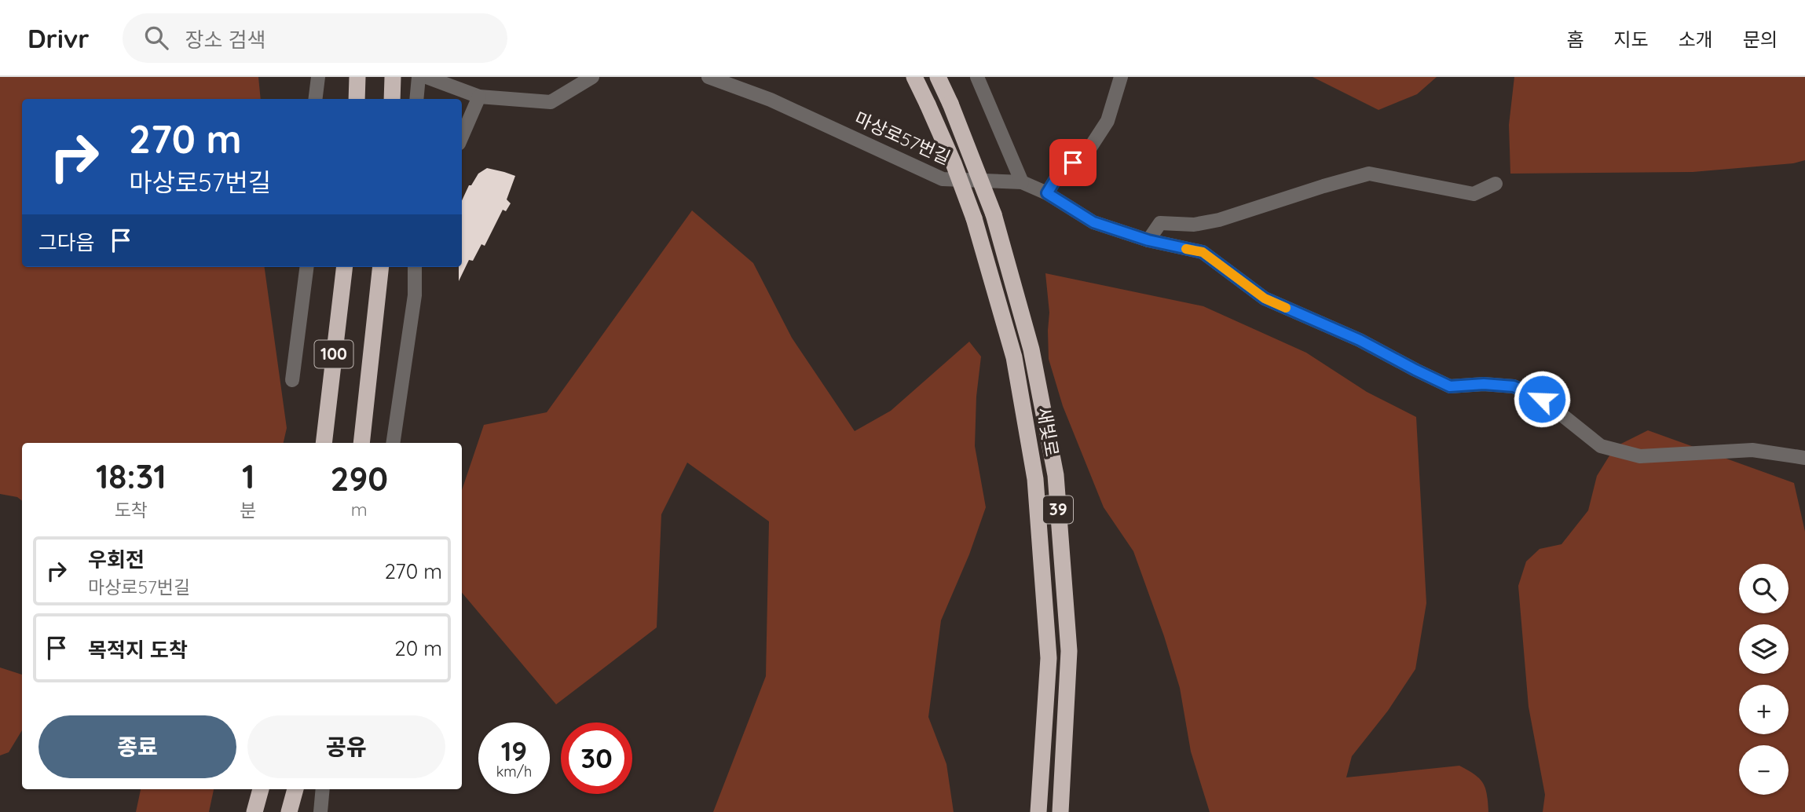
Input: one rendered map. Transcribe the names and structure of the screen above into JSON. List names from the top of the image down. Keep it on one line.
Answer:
{"streets":{"highway":["100","새빛로","39"],"street":["마상로57번길"]},"page":{"header":"Drivr","search":"장소 검색","nav":["홈","지도","소개","문의"],"turn":["270 m","마상로57번길"],"then":"그다음","eta":["18:31","도착","1","분","290","m"],"list":[{"name":"우회전","note":"마상로57번길","value":"270 m"},{"name":"목적지 도착","value":"20 m"}],"map_buttons":["+","−"],"buttons":["종료","공유"],"speed":"19 km/h","limit":"30"}}
